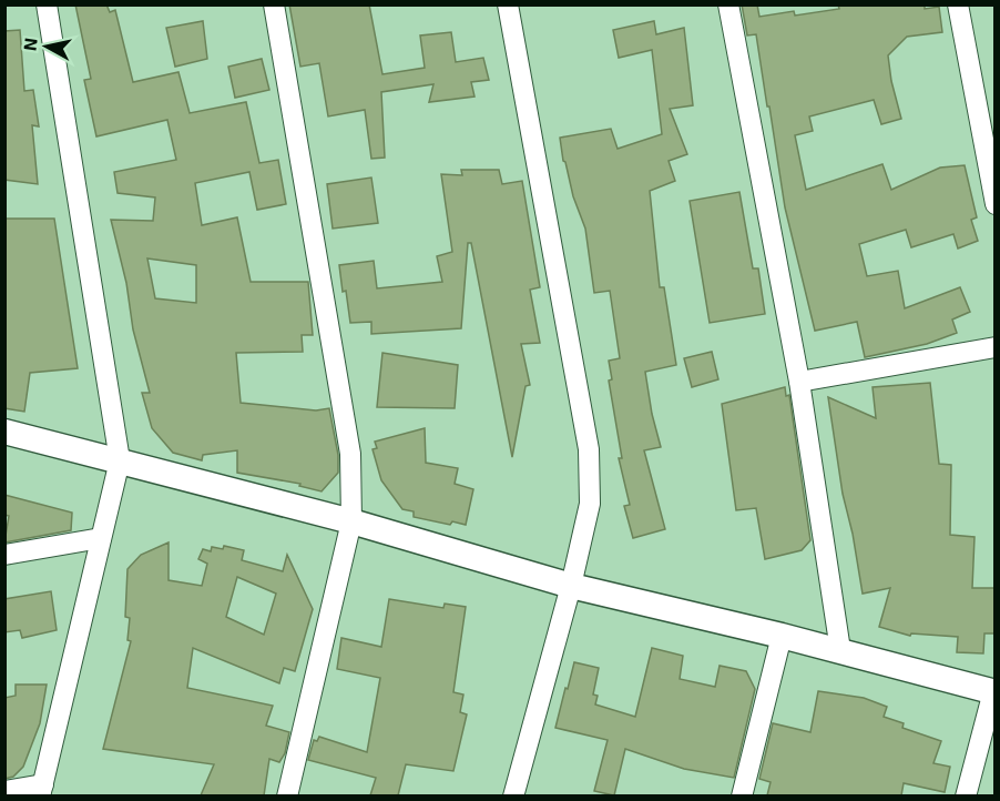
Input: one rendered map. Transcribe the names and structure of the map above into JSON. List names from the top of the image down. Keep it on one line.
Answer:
{"north":"left"}
